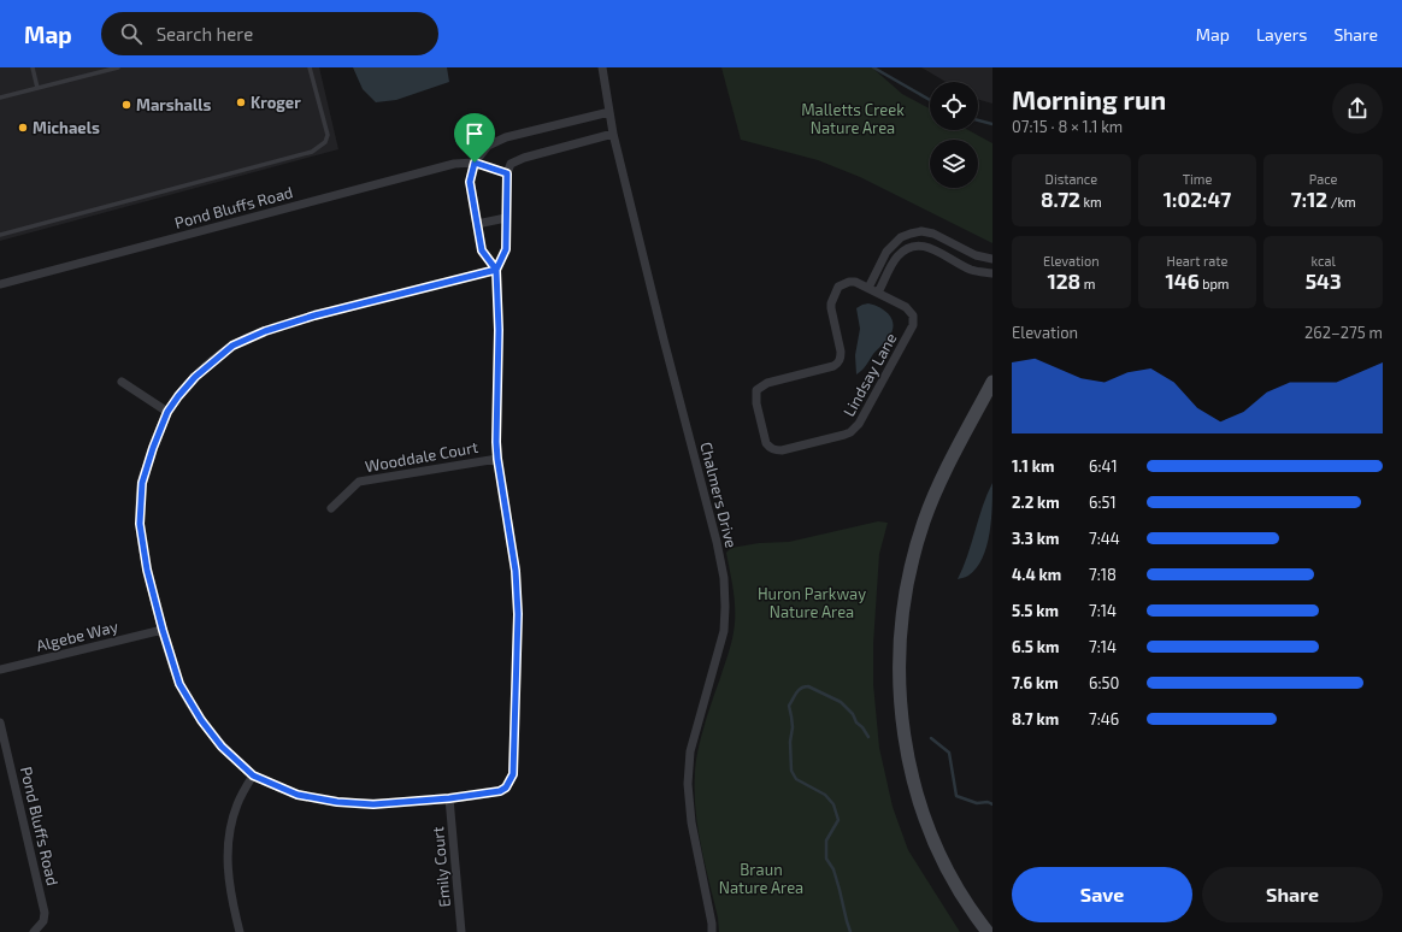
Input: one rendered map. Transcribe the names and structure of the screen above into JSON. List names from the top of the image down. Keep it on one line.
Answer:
{"streets":{"street":["Pond Bluffs Road","Lindsay Lane","Wooddale Court","Chalmers Drive","Algebe Way","Emily Court"]},"parks":["Malletts Creek Nature Area","Huron Parkway Nature Area","Braun Nature Area"],"places":["Kroger","Marshalls","Michaels"],"page":{"header":"Map","search":"Search here","nav":["Map","Layers","Share"],"heading":["Morning run","07:15 · 8 × 1.1 km"],"stats":[["Distance","8.72 km"],["Time","1:02:47"],["Pace","7:12 /km"],["Elevation","128 m"],["Heart rate","146 bpm"],["kcal","543"]],"chart":["Elevation","262–275 m"],"list":[{"name":"1.1 km","note":"6:41"},{"name":"2.2 km","note":"6:51"},{"name":"3.3 km","note":"7:44"},{"name":"4.4 km","note":"7:18"},{"name":"5.5 km","note":"7:14"},{"name":"6.5 km","note":"7:14"},{"name":"7.6 km","note":"6:50"},{"name":"8.7 km","note":"7:46"}],"buttons":["Save","Share"]}}
